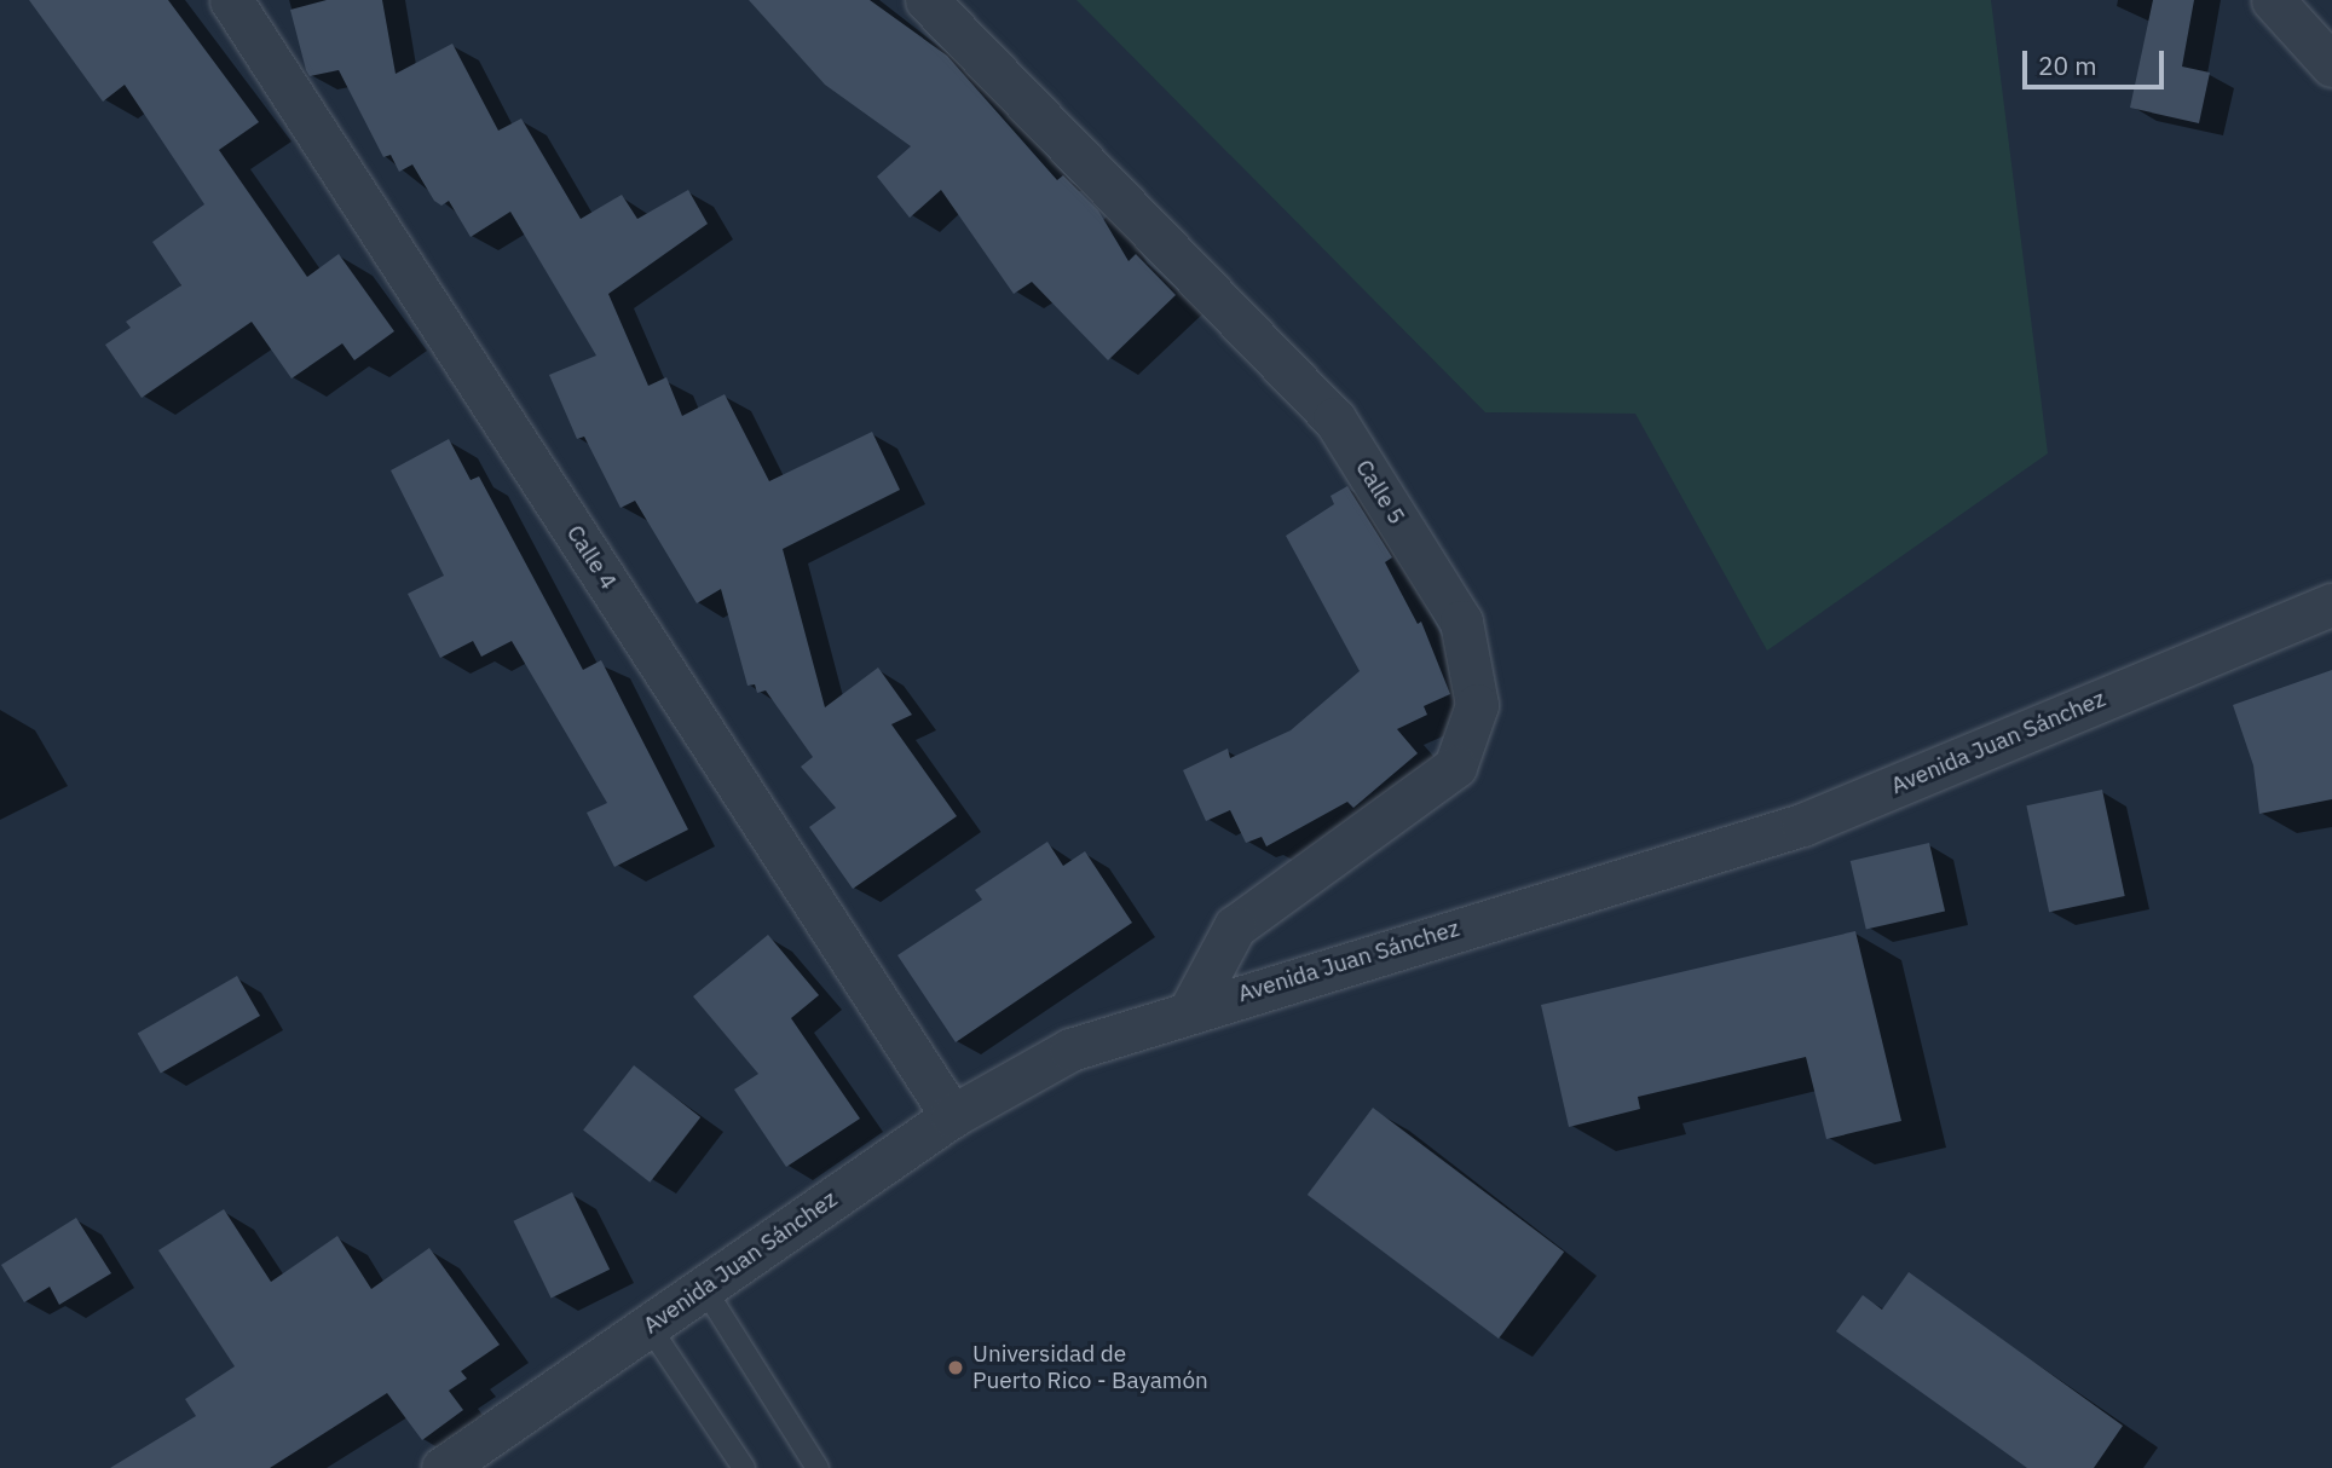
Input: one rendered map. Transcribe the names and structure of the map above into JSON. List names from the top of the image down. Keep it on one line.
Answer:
{"streets":{"street":["Calle 5","Calle 4","Avenida Juan Sánchez"]},"crossings":[["Calle 5","Avenida Juan Sánchez"],["Calle 4","Avenida Juan Sánchez"]],"places":["Universidad de Puerto Rico - Bayamón"],"scale_bar":"20 m"}
